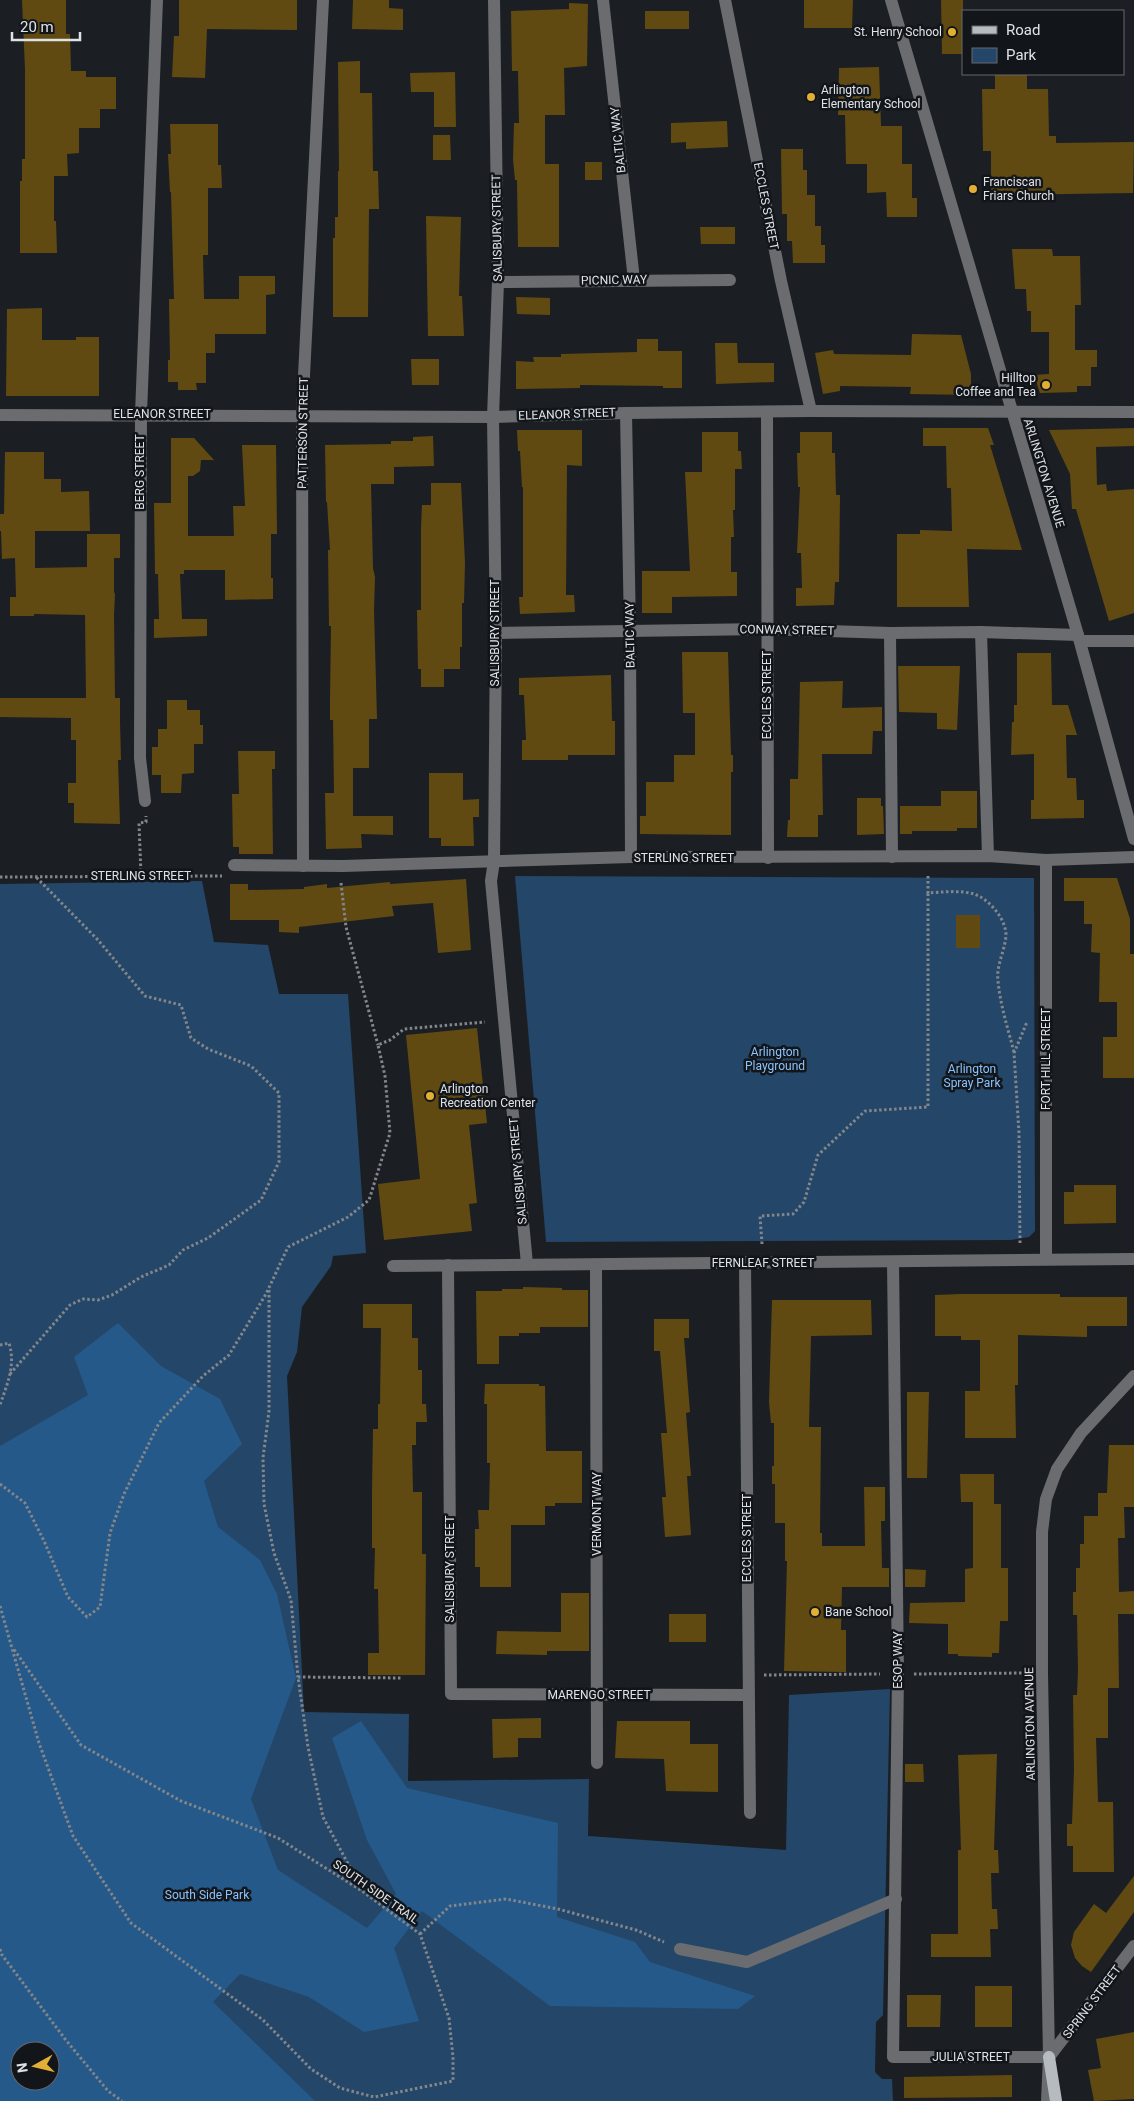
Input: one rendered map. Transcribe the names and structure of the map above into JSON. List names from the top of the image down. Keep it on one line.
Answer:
{"streets":{"main road":["ARLINGTON AVENUE"],"street":["BALTIC WAY","ECCLES STREET","SALISBURY STREET","PICNIC WAY","ELEANOR STREET","PATTERSON STREET","BERG STREET","CONWAY STREET","STERLING STREET","FORT HILL STREET","FERNLEAF STREET","VERMONT WAY","ESOP WAY","MARENGO STREET","SPRING STREET","JULIA STREET"],"path":["SOUTH SIDE TRAIL"]},"crossings":[["BALTIC WAY","PICNIC WAY"],["BALTIC WAY","ELEANOR STREET"],["BALTIC WAY","CONWAY STREET"],["BALTIC WAY","STERLING STREET"],["ECCLES STREET","ELEANOR STREET"],["ECCLES STREET","CONWAY STREET"],["ECCLES STREET","STERLING STREET"],["ECCLES STREET","FERNLEAF STREET"],["ECCLES STREET","MARENGO STREET"],["SALISBURY STREET","PICNIC WAY"],["SALISBURY STREET","ELEANOR STREET"],["SALISBURY STREET","CONWAY STREET"],["SALISBURY STREET","STERLING STREET"],["SALISBURY STREET","FERNLEAF STREET"],["SALISBURY STREET","MARENGO STREET"],["ELEANOR STREET","PATTERSON STREET"],["ELEANOR STREET","BERG STREET"],["ELEANOR STREET","ARLINGTON AVENUE"],["PATTERSON STREET","STERLING STREET"],["ARLINGTON AVENUE","CONWAY STREET"],["ARLINGTON AVENUE","SPRING STREET"],["ARLINGTON AVENUE","JULIA STREET"],["STERLING STREET","FORT HILL STREET"],["FORT HILL STREET","FERNLEAF STREET"],["FERNLEAF STREET","VERMONT WAY"],["FERNLEAF STREET","ESOP WAY"],["VERMONT WAY","MARENGO STREET"],["ESOP WAY","JULIA STREET"],["SPRING STREET","JULIA STREET"]],"parks":["Arlington Playground","Arlington Spray Park","South Side Park"],"places":["St. Henry School","Arlington Elementary School","Franciscan Friars Church","Hilltop Coffee and Tea","Arlington Recreation Center","Bane School"],"legend":["Road","Park"],"scale_bar":"20 m","north":"left"}
